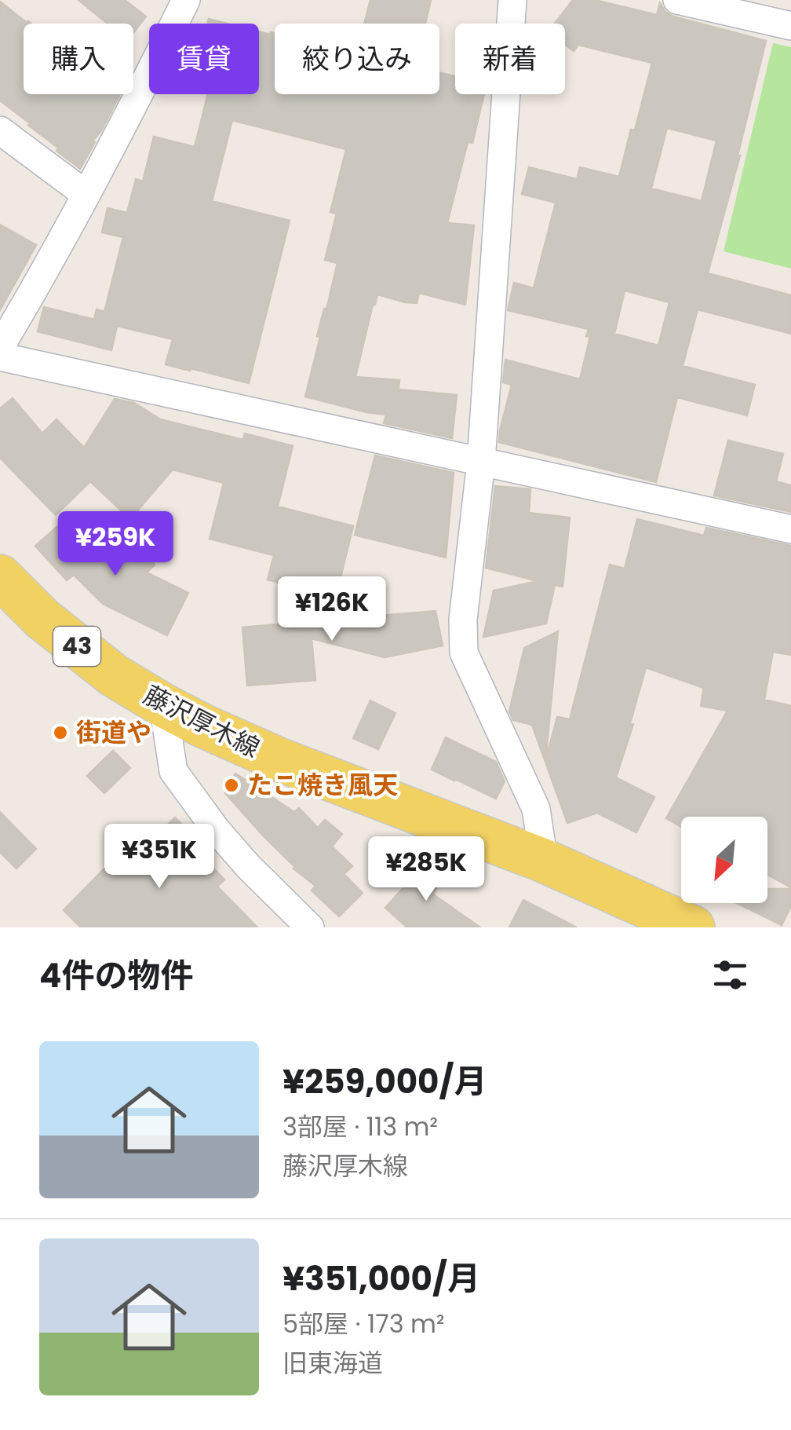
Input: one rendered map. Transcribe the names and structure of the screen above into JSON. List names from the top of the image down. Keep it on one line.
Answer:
{"streets":{"main road":["43","藤沢厚木線"]},"places":["街道や","たこ焼き風天"],"north":"bottom left","page":{"chip":["購入","賃貸","絞り込み","新着"],"price":["¥259K","¥126K","¥351K","¥285K"],"heading":"4件の物件","list":[{"name":"¥259,000/月","note":"3部屋 · 113 m² · 藤沢厚木線"},{"name":"¥351,000/月","note":"5部屋 · 173 m² · 旧東海道"}]}}
